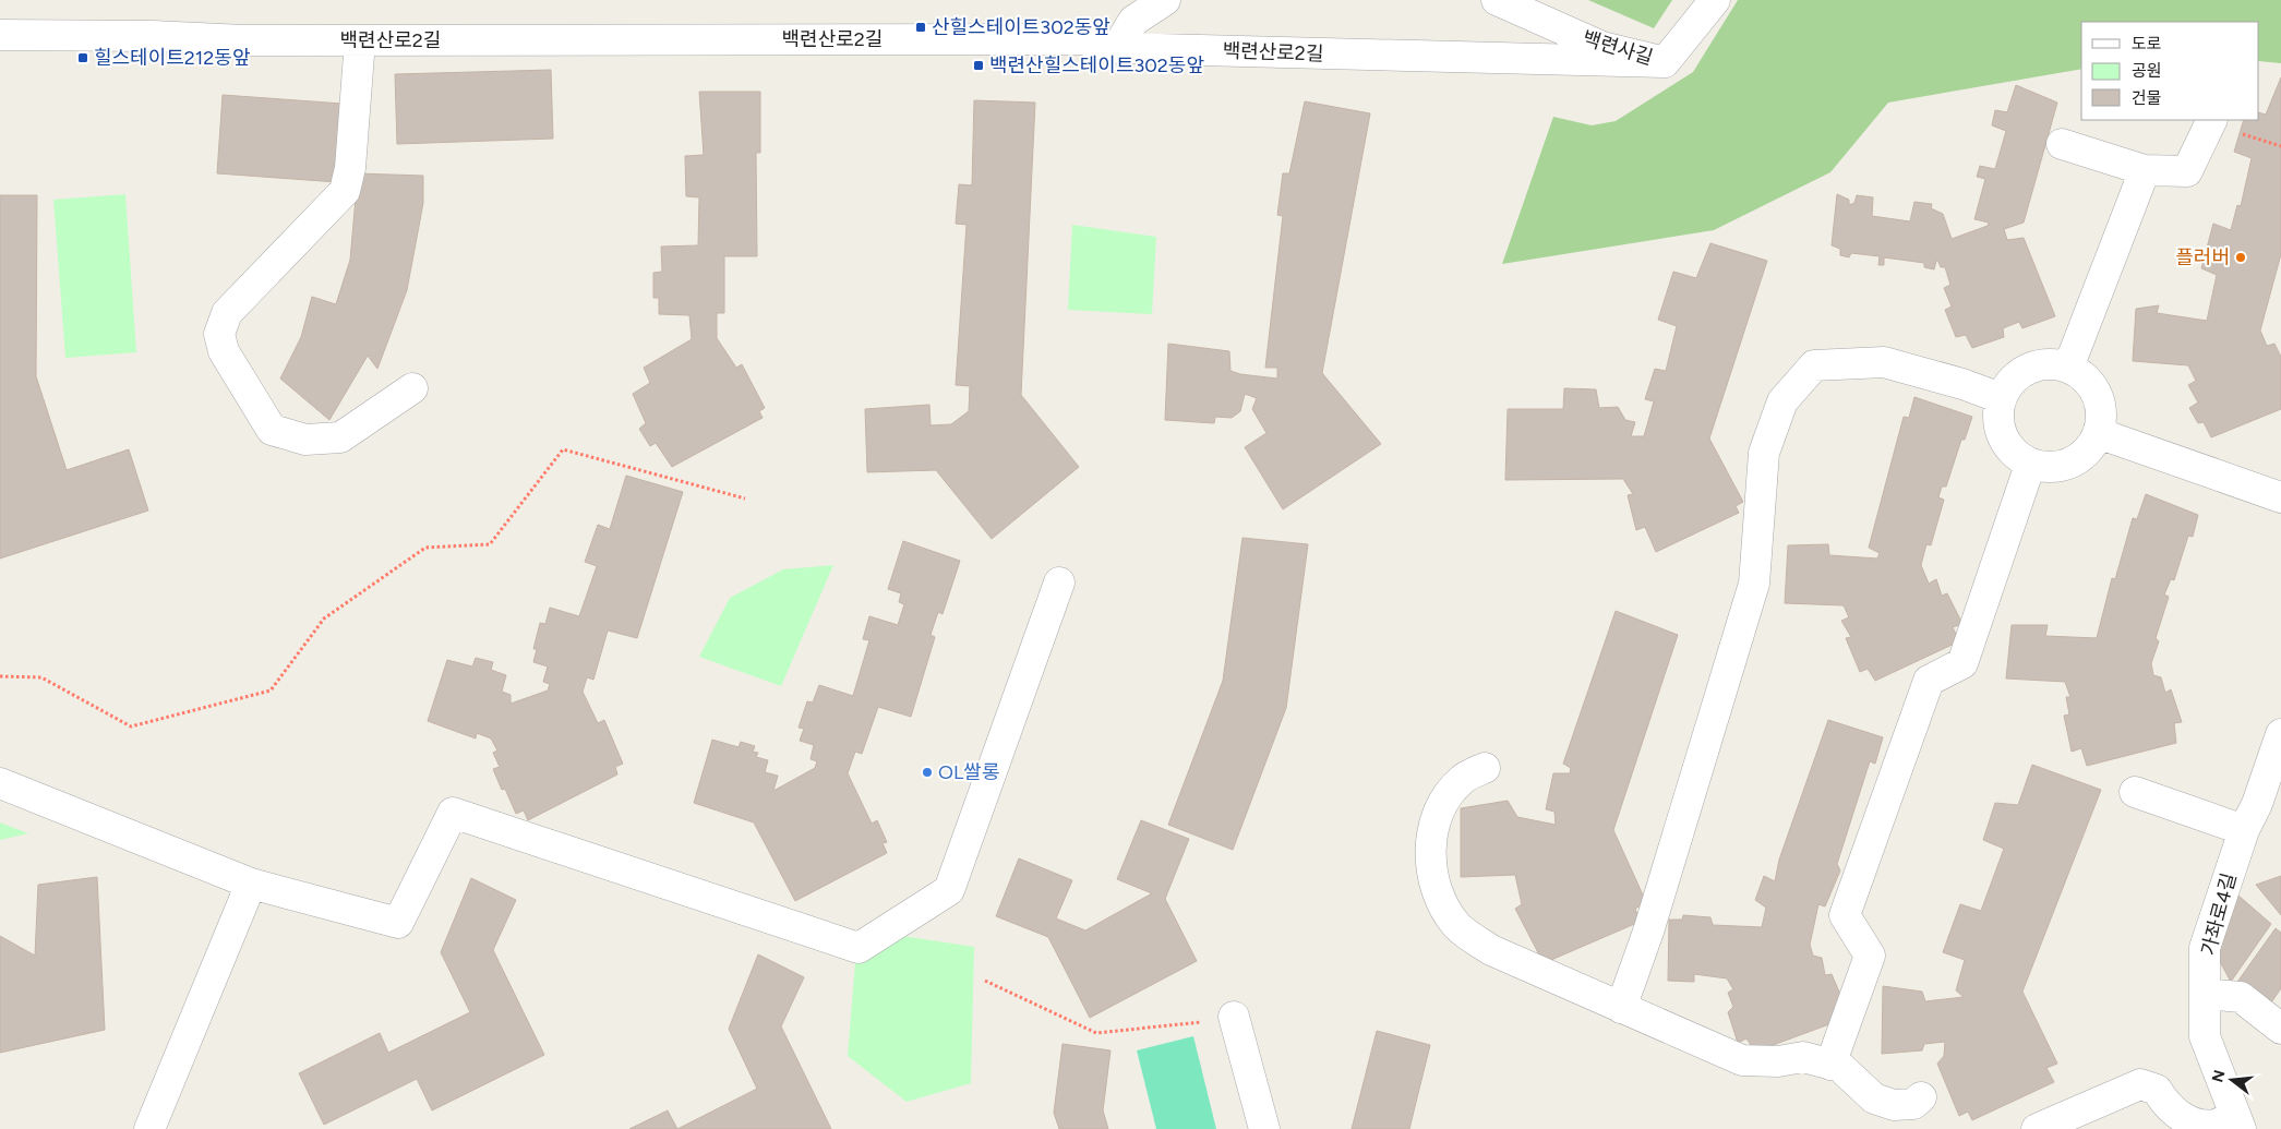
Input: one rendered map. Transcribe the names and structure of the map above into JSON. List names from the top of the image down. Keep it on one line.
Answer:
{"streets":{"street":["백련산로2길","백련사길","가좌로4길"]},"crossings":[["백련산로2길","백련사길"]],"places":{"transit":["산힐스테이트302동앞","힐스테이트212동앞","백련산힐스테이트302동앞"],"other":["플러버","OL쌀롱"]},"legend":["도로","공원","건물"],"north":"left"}
